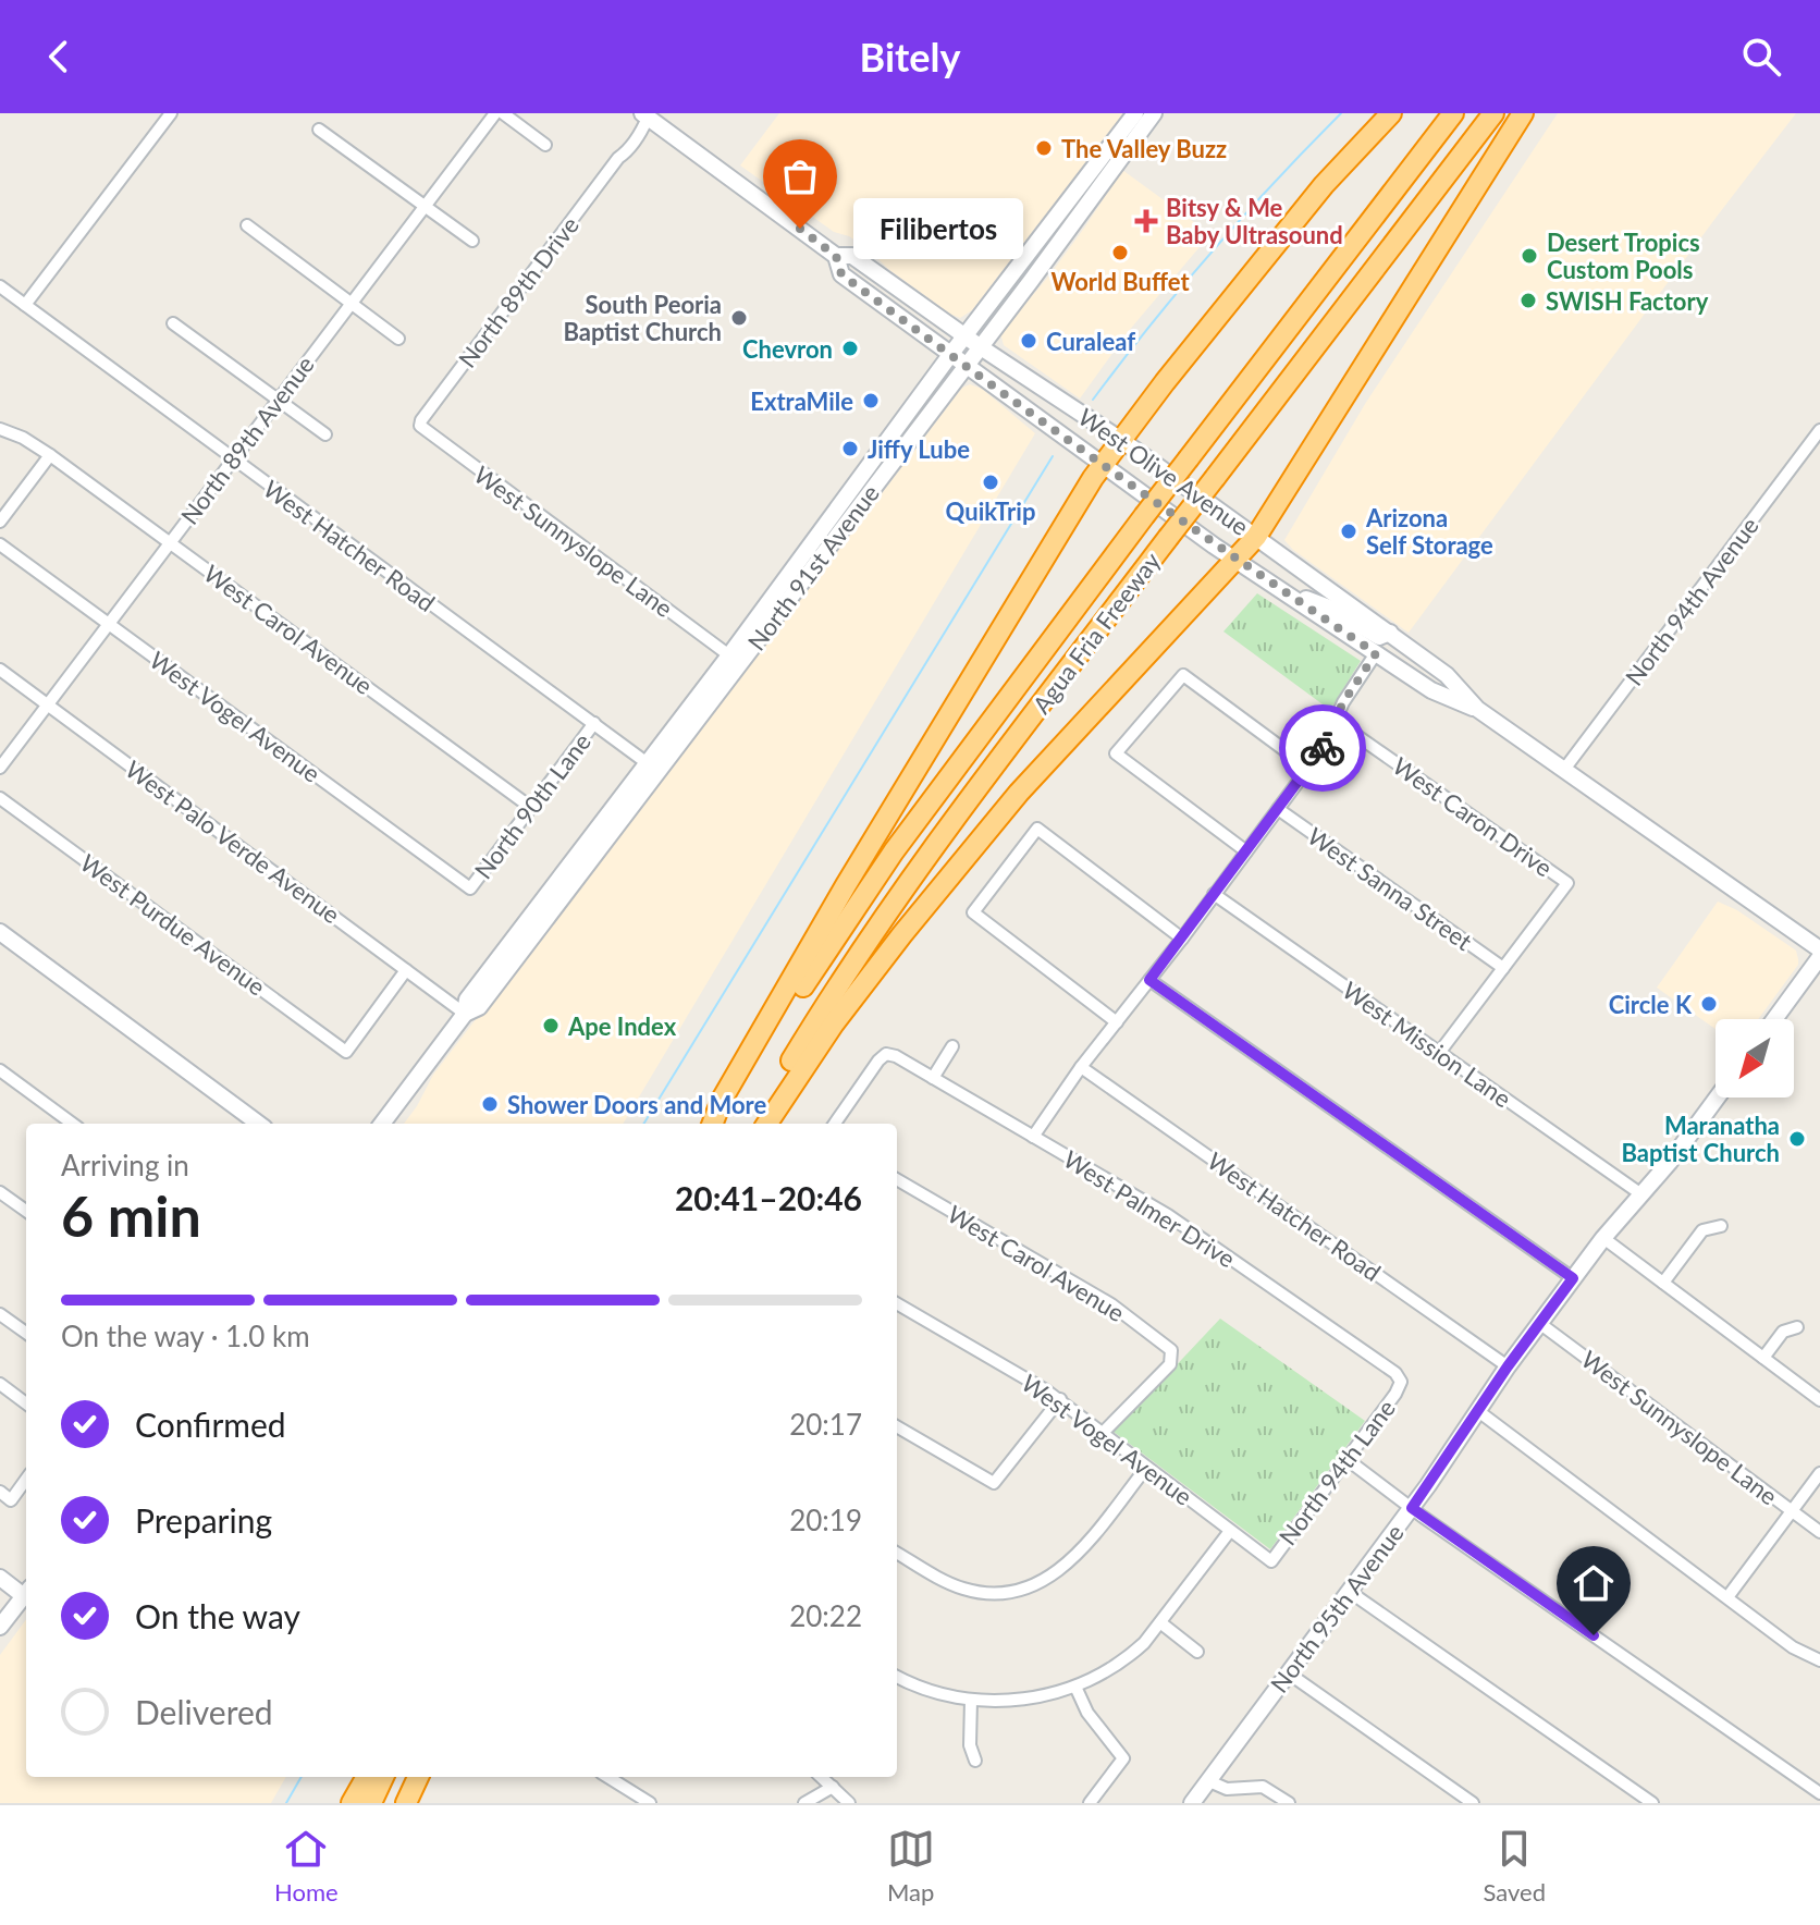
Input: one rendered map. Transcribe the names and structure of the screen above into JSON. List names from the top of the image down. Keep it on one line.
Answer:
{"streets":{"highway":["Agua Fria Freeway"],"main road":["West Olive Avenue","North 91st Avenue","North 95th Avenue"],"street":["North 89th Drive","North 89th Avenue","West Sunnyslope Lane","West Hatcher Road","North 94th Avenue","West Carol Avenue","West Vogel Avenue","North 90th Lane","West Caron Drive","West Palo Verde Avenue","West Sanna Street","West Purdue Avenue","West Mission Lane","West Palmer Drive","North 94th Lane"]},"crossings":[["North 89th Drive","West Olive Avenue"],["North 89th Drive","West Sunnyslope Lane"],["North 89th Avenue","West Hatcher Road"],["North 89th Avenue","West Carol Avenue"],["North 89th Avenue","West Vogel Avenue"],["North 89th Avenue","West Palo Verde Avenue"],["West Olive Avenue","North 91st Avenue"],["West Olive Avenue","North 94th Avenue"],["West Sunnyslope Lane","North 91st Avenue"],["West Sunnyslope Lane","North 95th Avenue"],["West Hatcher Road","North 91st Avenue"],["West Hatcher Road","North 90th Lane"],["West Hatcher Road","North 95th Avenue"],["North 91st Avenue","West Palo Verde Avenue"],["West Carol Avenue","West Vogel Avenue"],["West Carol Avenue","North 90th Lane"],["West Vogel Avenue","North 90th Lane"],["West Vogel Avenue","North 94th Lane"],["West Caron Drive","West Sanna Street"],["West Palo Verde Avenue","West Purdue Avenue"],["West Mission Lane","North 95th Avenue"],["West Palmer Drive","North 94th Lane"]],"places":{"other":["The Valley Buzz","Filibertos","World Buffet","Desert Tropics Custom Pools","SWISH Factory","South Peoria Baptist Church","Curaleaf","Chevron","ExtraMile","Jiffy Lube","QuikTrip","Arizona Self Storage","Circle K","Ape Index","Shower Doors and More","Maranatha Baptist Church"],"health":["Bitsy & Me Baby Ultrasound"]},"north":"bottom left","page":{"header":"Bitely","bubble":"Filibertos","heading":["6 min","Arriving in","20:41–20:46"],"bar":"On the way · 1.0 km","list":[["Confirmed","20:17"],["Preparing","20:19"],["On the way","20:22"],"Delivered"],"tabs":["Home","Map","Saved"]}}
